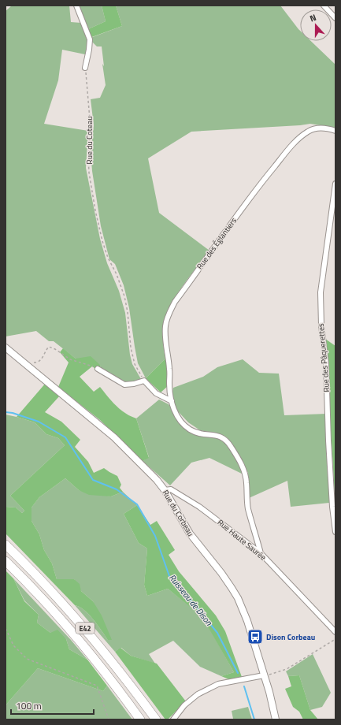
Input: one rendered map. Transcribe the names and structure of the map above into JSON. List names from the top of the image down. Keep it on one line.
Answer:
{"streets":{"highway":["E42"],"street":["Rue des Églantiers","Rue des Pâquerettes","Rue du Corbeau","Rue Haute Saurée"],"path":["Rue du Coteau"]},"crossings":[["Rue des Églantiers","Rue Haute Saurée"],["Rue du Corbeau","Rue Haute Saurée"]],"water":["Ruisseau de Dison"],"places":{"bus stop":["Dison Corbeau"]},"scale_bar":"100 m","north":"top"}
